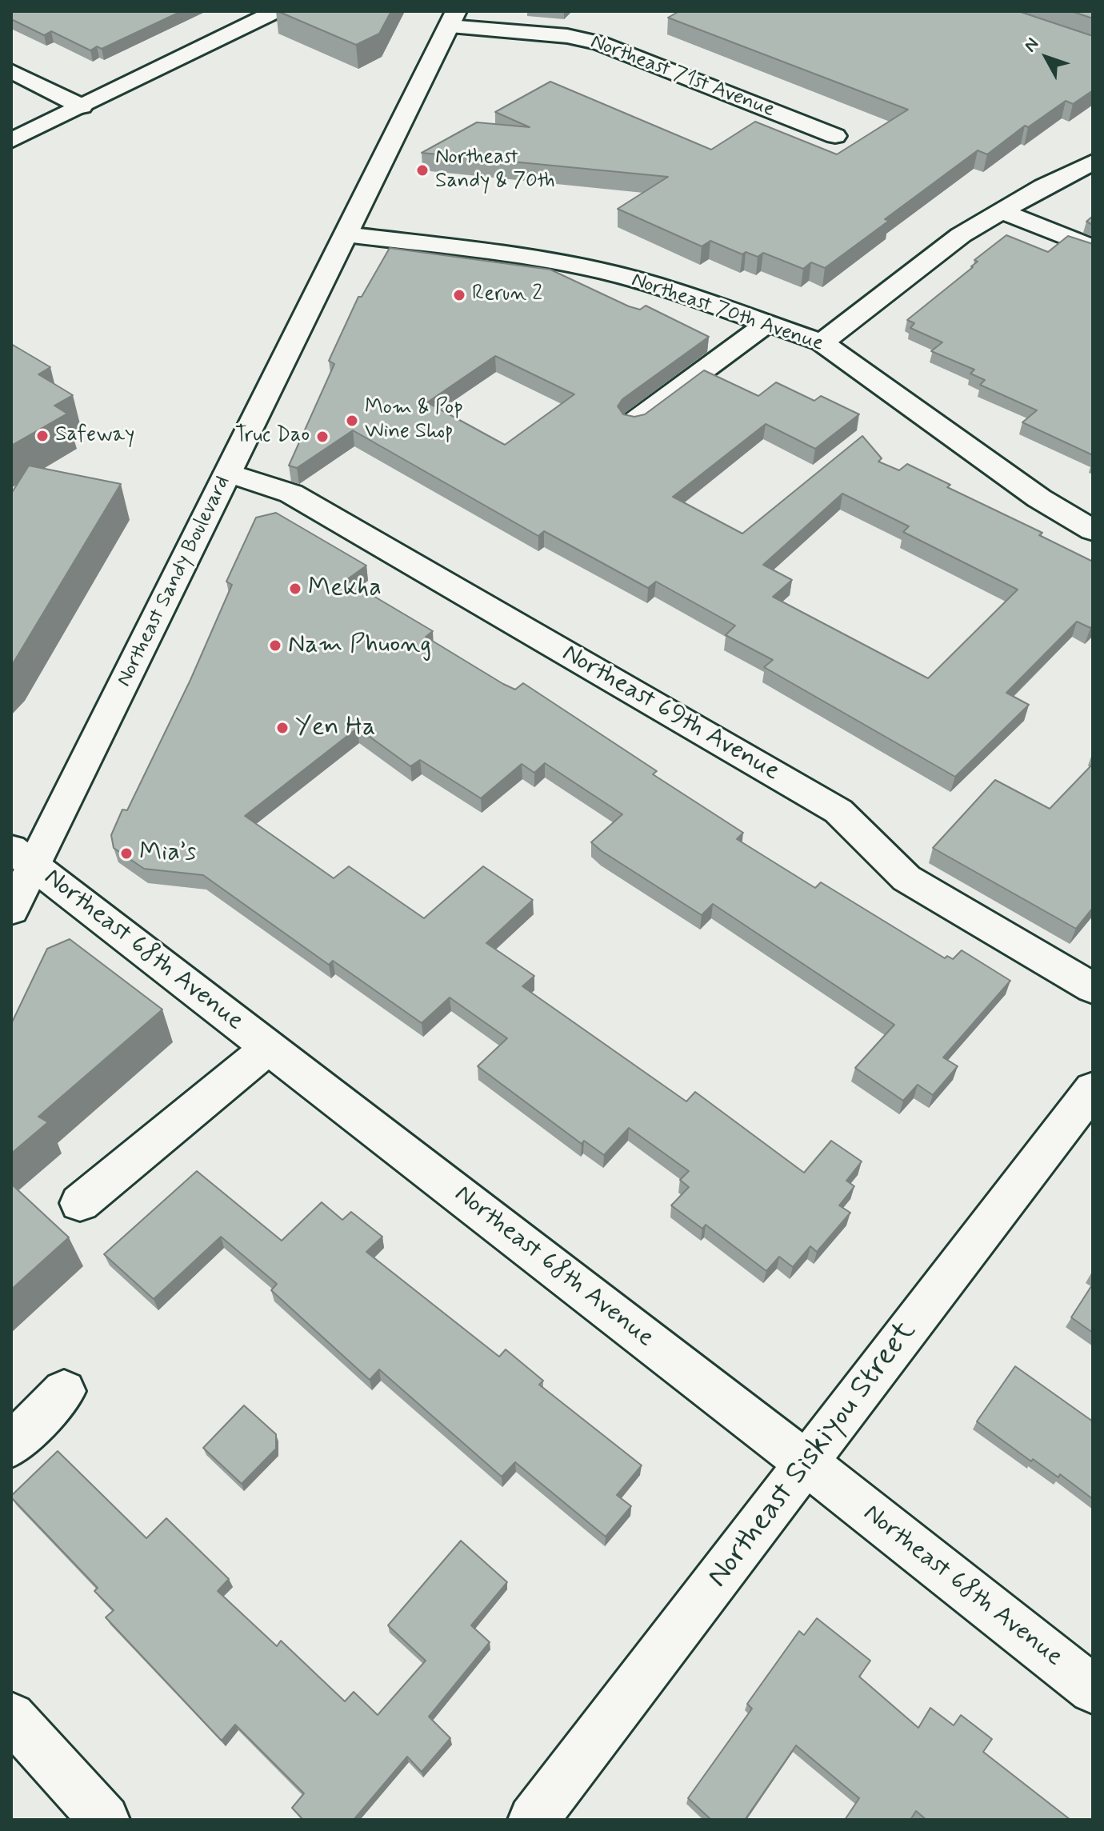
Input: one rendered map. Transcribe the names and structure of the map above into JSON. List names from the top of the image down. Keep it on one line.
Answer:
{"streets":{"street":["Northeast 71st Avenue","Northeast 70th Avenue","Northeast Sandy Boulevard","Northeast 69th Avenue","Northeast 68th Avenue","Northeast Siskiyou Street"]},"crossings":[["Northeast 71st Avenue","Northeast Sandy Boulevard"],["Northeast 70th Avenue","Northeast Sandy Boulevard"],["Northeast Sandy Boulevard","Northeast 69th Avenue"],["Northeast Sandy Boulevard","Northeast 68th Avenue"],["Northeast 68th Avenue","Northeast Siskiyou Street"]],"places":["Northeast Sandy & 70th","Rerun 2","Mom & Pop Wine Shop","Safeway","Truc Dao","Mekha","Nam Phuong","Yen Ha","Mia’s"],"north":"top left"}
